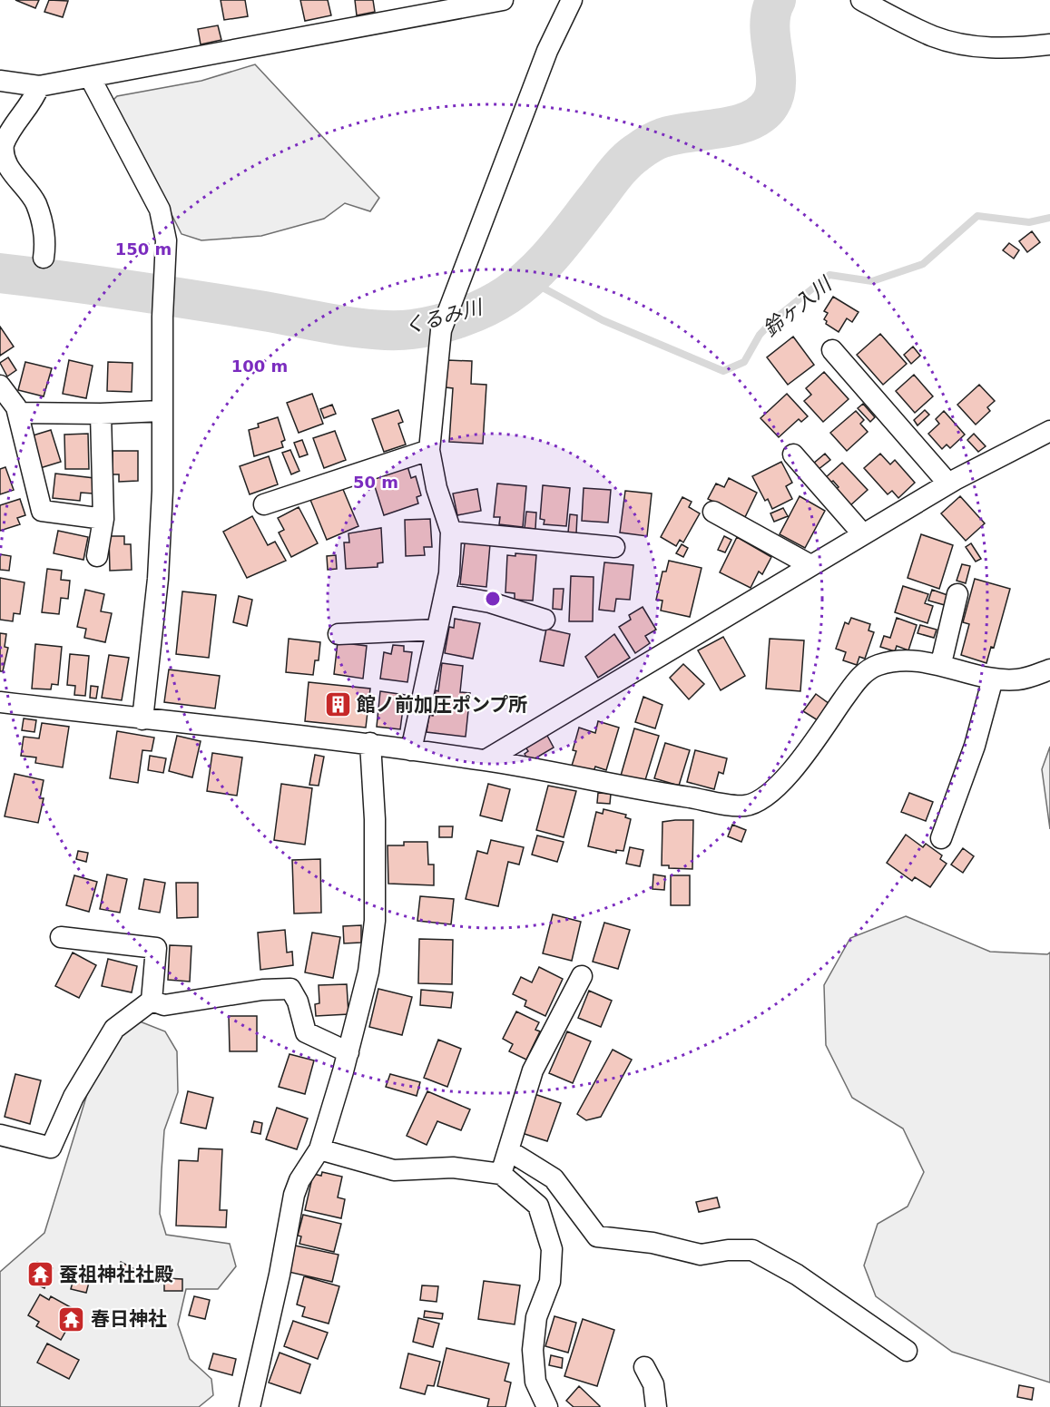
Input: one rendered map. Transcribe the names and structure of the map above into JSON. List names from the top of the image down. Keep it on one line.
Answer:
{"water":["鈴ヶ入川","くるみ川"],"places":{"building":["館ノ前加圧ポンプ所"],"temple":["蚕祖神社社殿","春日神社"]},"rings":["150 m","100 m","50 m"]}
